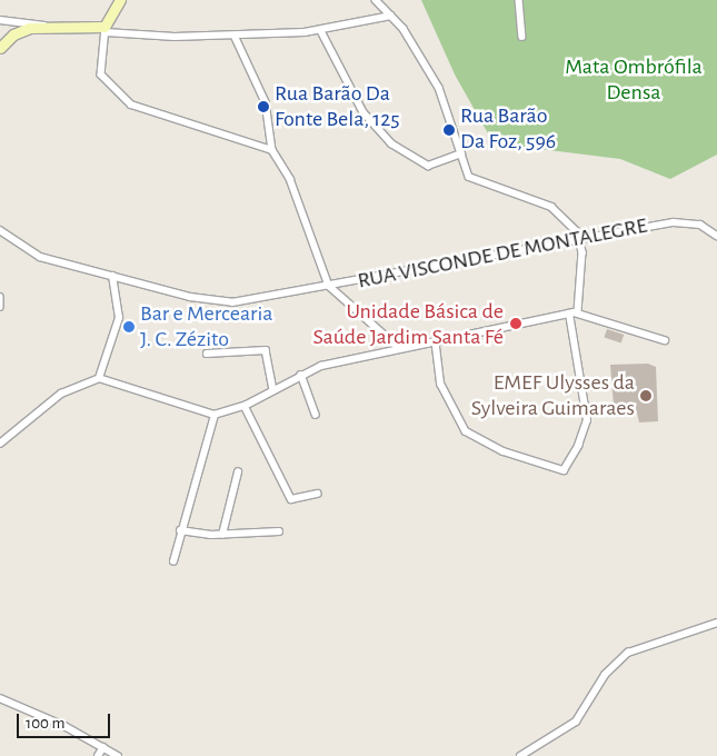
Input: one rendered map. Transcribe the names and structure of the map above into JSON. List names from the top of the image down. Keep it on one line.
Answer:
{"streets":{"street":["RUA VISCONDE DE MONTALEGRE"]},"parks":["Mata Ombrófila Densa"],"places":["Rua Barão Da Fonte Bela, 125","Rua Barão Da Foz, 596","Unidade Básica de Saúde Jardim Santa Fé","Bar e Mercearia J. C. Zézito","EMEF Ulysses da Sylveira Guimaraes"],"scale_bar":"100 m"}
